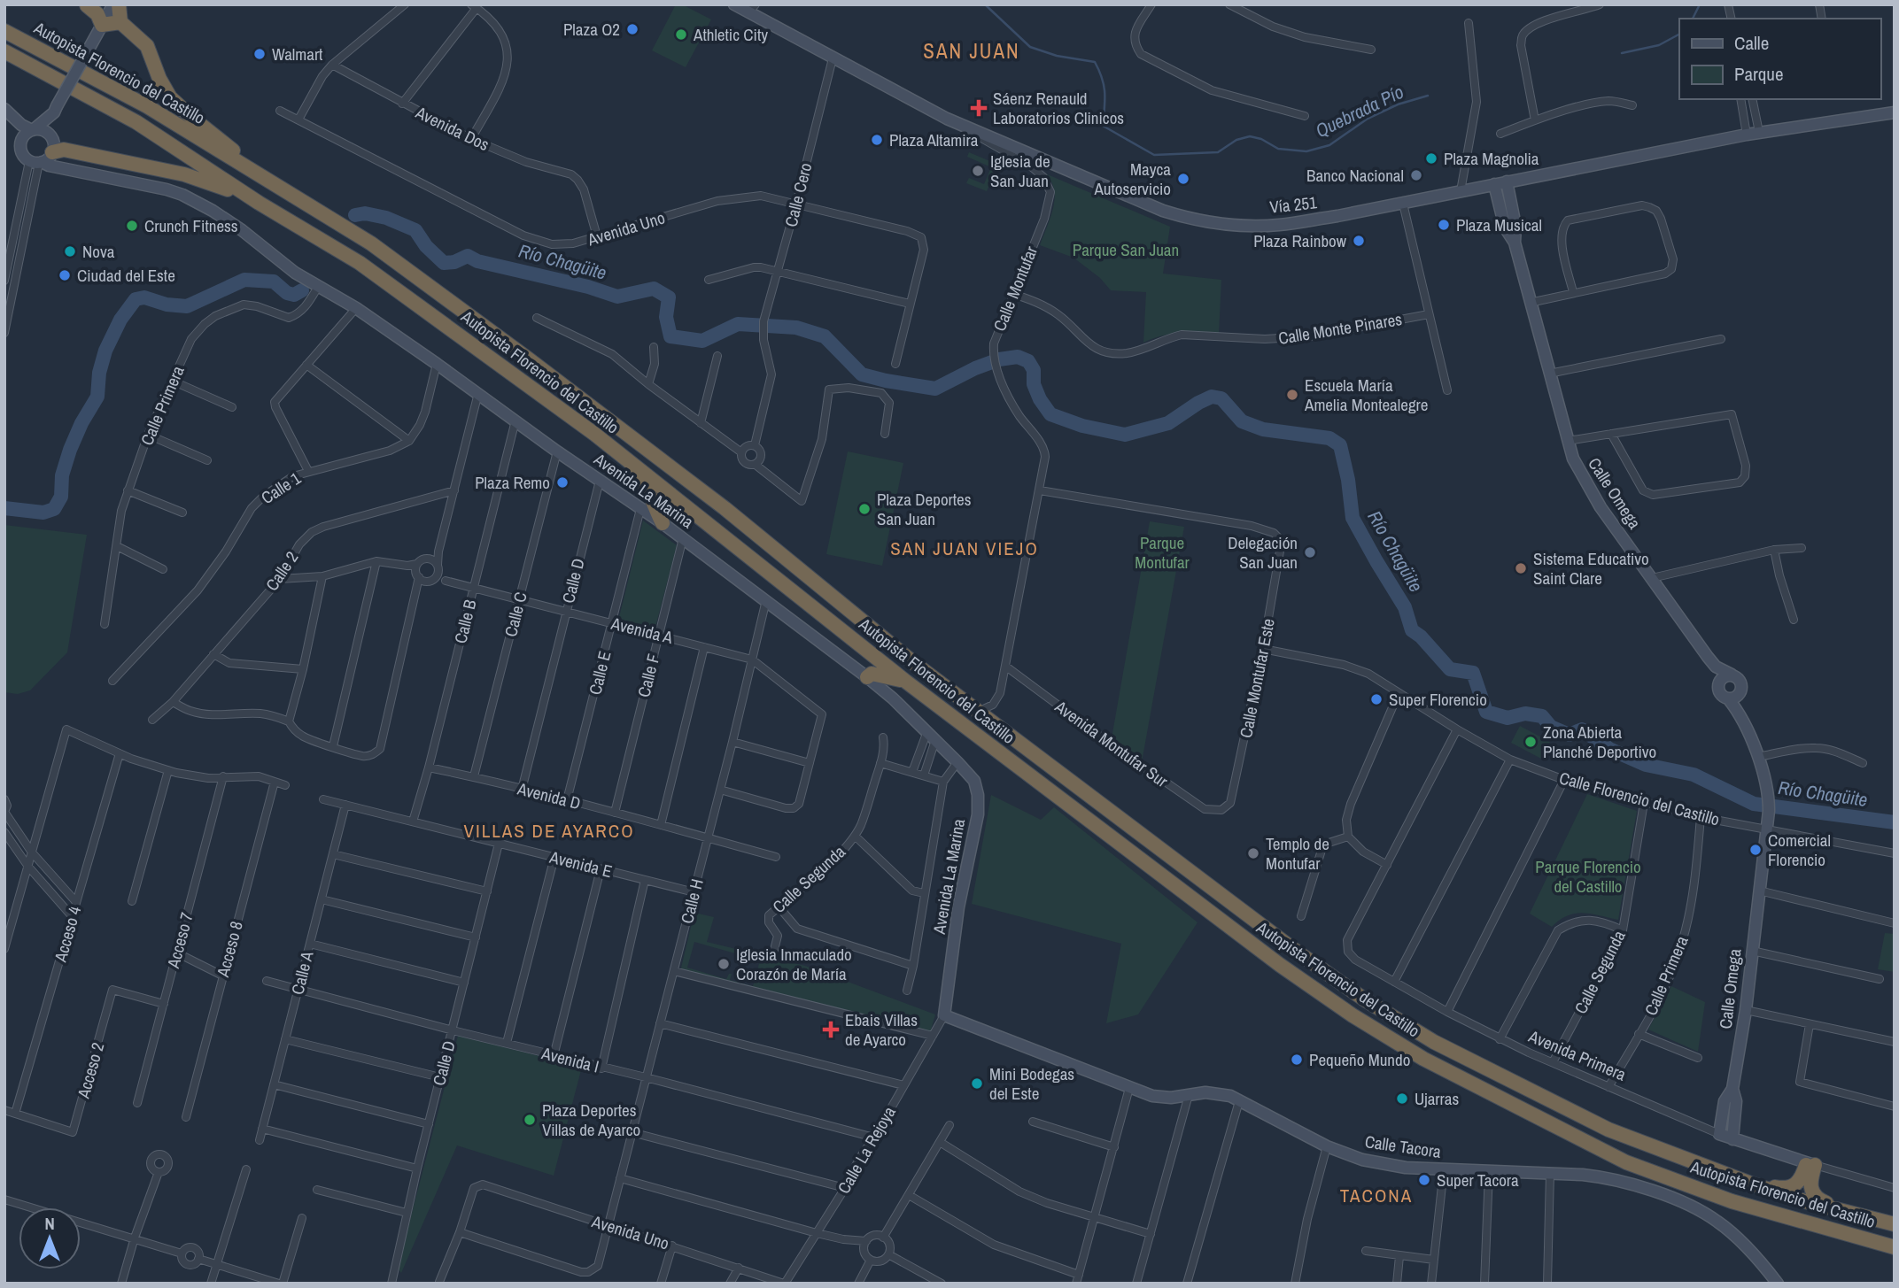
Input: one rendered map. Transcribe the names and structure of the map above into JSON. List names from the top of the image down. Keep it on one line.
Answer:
{"streets":{"highway":["Autopista Florencio del Castillo"],"street":["Avenida Dos","Calle Cero","Vía 251","Avenida Uno","Calle Montufar","Calle Monte Pinares","Calle Primera","Calle 1","Avenida La Marina","Calle Omega","Calle 2","Calle D","Calle C","Calle B","Avenida A","Calle E","Calle F","Calle Montufar Este","Avenida Montufar Sur","Avenida D","Calle Florencio del Castillo","Avenida E","Calle Segunda","Calle H","Acceso 4","Acceso 7","Acceso 8","Calle A","Avenida Primera","Avenida I","Acceso 2","Calle Tacora","Calle La Rejoya"]},"crossings":[["Autopista Florencio del Castillo","Calle Montufar"],["Avenida Dos","Avenida Uno"],["Calle Cero","Vía 251"],["Calle Cero","Avenida Uno"],["Vía 251","Calle Montufar"],["Vía 251","Calle Omega"],["Avenida Uno","Calle H"],["Avenida Uno","Calle La Rejoya"],["Calle Montufar","Calle Monte Pinares"],["Calle Montufar","Calle Montufar Este"],["Calle Montufar","Avenida Montufar Sur"],["Calle Primera","Avenida La Marina"],["Calle Primera","Calle Florencio del Castillo"],["Calle Primera","Avenida Primera"],["Avenida La Marina","Calle D"],["Avenida La Marina","Calle C"],["Avenida La Marina","Calle B"],["Avenida La Marina","Calle E"],["Avenida La Marina","Calle F"],["Avenida La Marina","Calle H"],["Avenida La Marina","Calle Tacora"],["Avenida La Marina","Calle La Rejoya"],["Calle Omega","Calle Florencio del Castillo"],["Calle Omega","Avenida Primera"],["Calle D","Avenida A"],["Calle D","Avenida D"],["Calle D","Avenida E"],["Calle D","Avenida I"],["Calle C","Avenida A"],["Calle C","Avenida D"],["Calle B","Avenida A"],["Calle B","Avenida D"],["Calle B","Avenida E"],["Avenida A","Calle E"],["Avenida A","Calle F"],["Avenida A","Calle H"],["Calle E","Avenida D"],["Calle F","Avenida D"],["Calle Montufar Este","Avenida Montufar Sur"],["Calle Montufar Este","Calle Florencio del Castillo"],["Avenida D","Calle H"],["Calle Florencio del Castillo","Calle Segunda"],["Avenida E","Calle H"],["Avenida E","Calle A"],["Calle Segunda","Avenida Primera"],["Calle H","Avenida I"],["Acceso 4","Acceso 2"],["Acceso 7","Acceso 2"],["Calle A","Avenida I"],["Avenida I","Calle La Rejoya"],["Calle Tacora","Calle La Rejoya"]],"districts":["SAN JUAN","SAN JUAN VIEJO","VILLAS DE AYARCO","TACONA"],"water":["Quebrada Pío","Río Chagüite"],"parks":["Parque San Juan","Parque Montufar","Parque Florencio del Castillo"],"places":{"other":["Plaza O2","Athletic City","Walmart","Plaza Altamira","Plaza Magnolia","Iglesia de San Juan","Banco Nacional","Mayca Autoservicio","Plaza Musical","Crunch Fitness","Plaza Rainbow","Nova","Ciudad del Este","Escuela María Amelia Montealegre","Plaza Remo","Plaza Deportes San Juan","Delegación San Juan","Sistema Educativo Saint Clare","Super Florencio","Zona Abierta Planché Deportivo","Comercial Florencio","Templo de Montufar","Iglesia Inmaculado Corazón de María","Pequeño Mundo","Mini Bodegas del Este","Ujarras","Plaza Deportes Villas de Ayarco","Super Tacora"],"health":["Sáenz Renauld Laboratorios Clinicos","Ebais Villas de Ayarco"]},"legend":["Calle","Parque"],"north":"top"}
